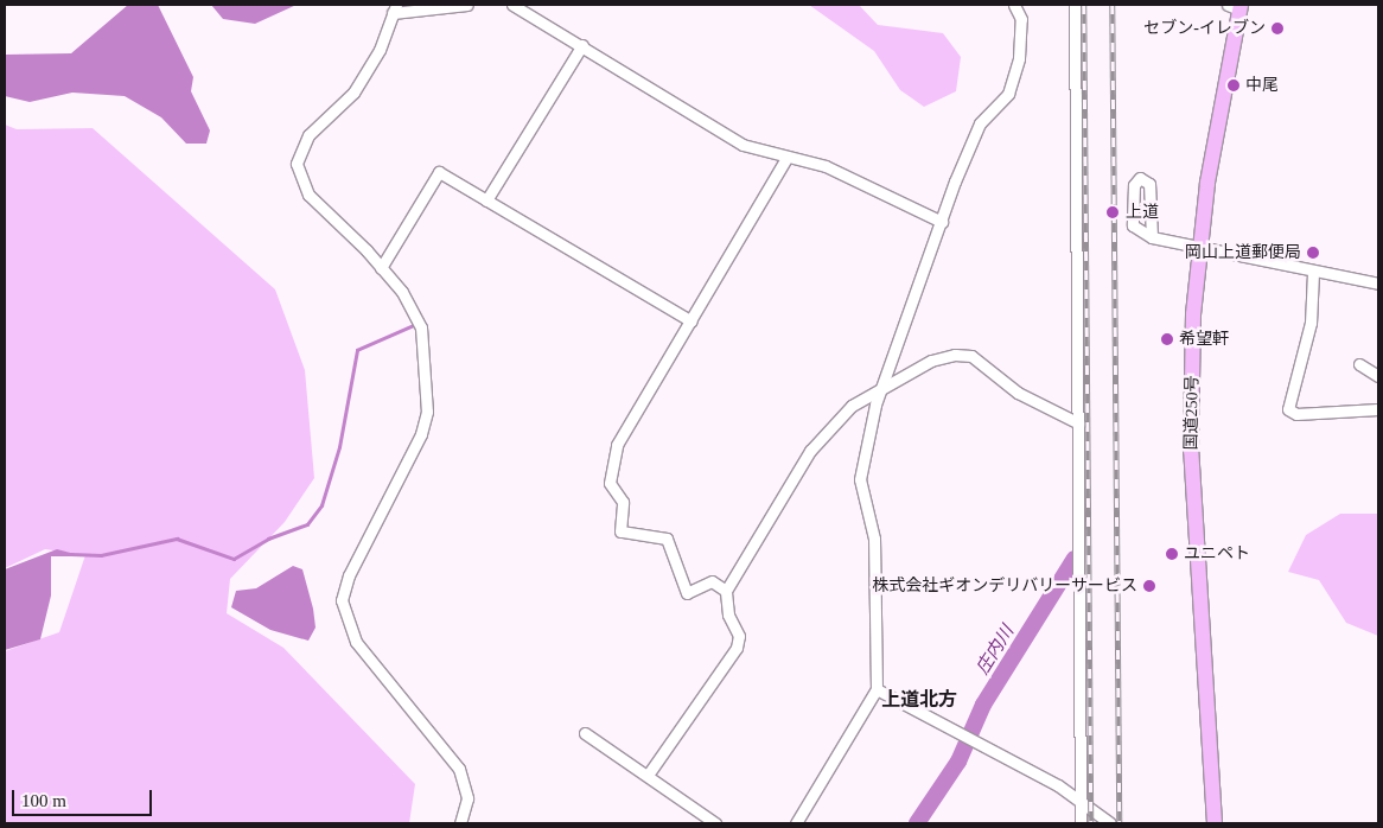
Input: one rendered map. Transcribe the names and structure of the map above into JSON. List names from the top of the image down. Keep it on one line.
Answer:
{"streets":{"highway":["国道250号"]},"districts":["上道北方"],"water":["庄内川"],"places":["セブン-イレブン","中尾","上道","岡山上道郵便局","希望軒","ユニペト","株式会社ギオンデリバリーサービス"],"scale_bar":"100 m"}
